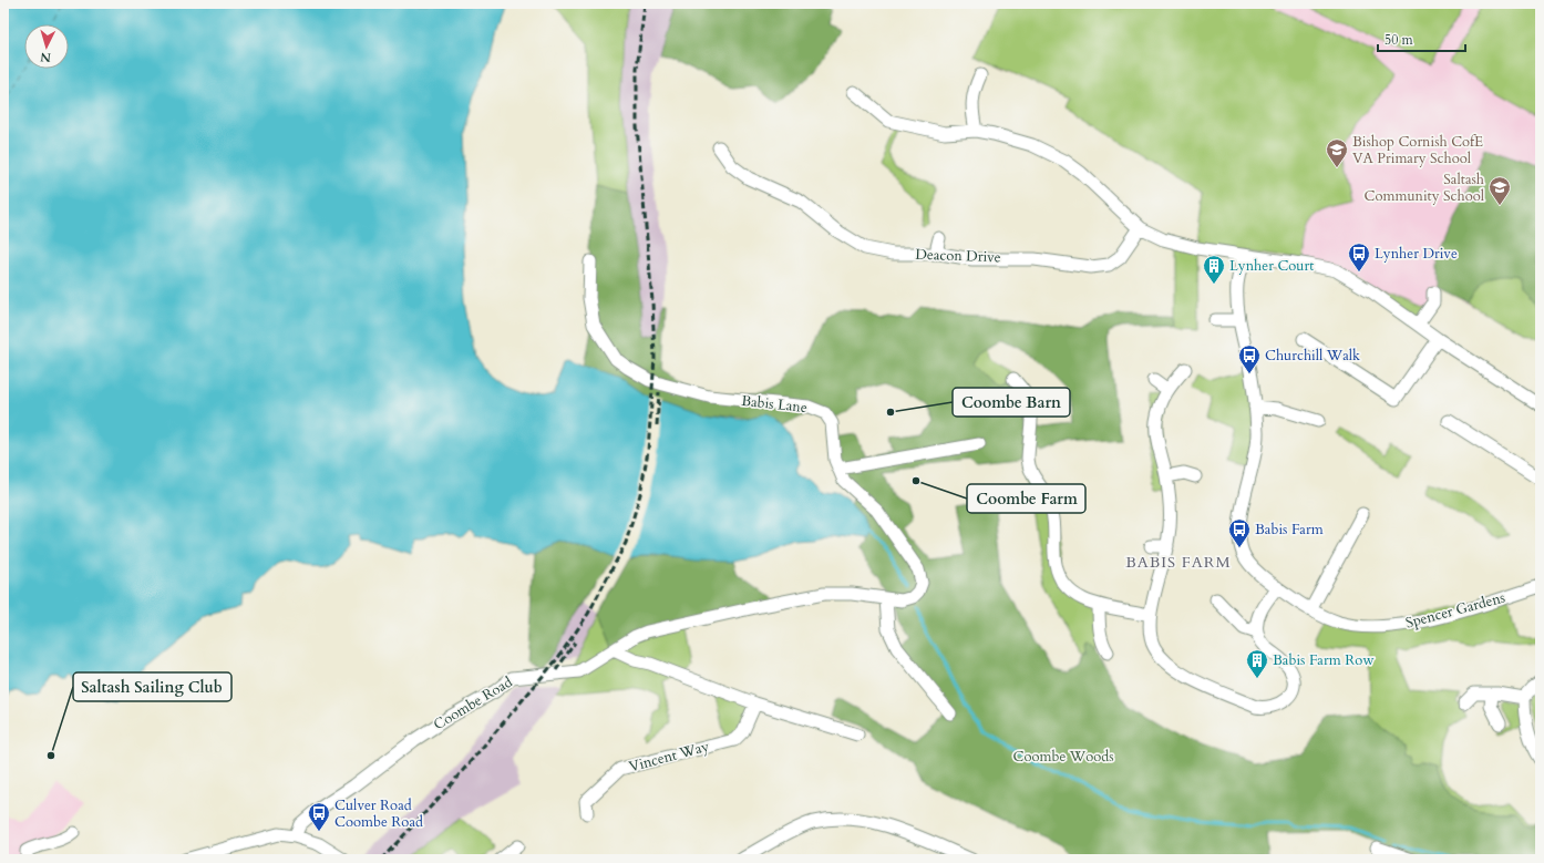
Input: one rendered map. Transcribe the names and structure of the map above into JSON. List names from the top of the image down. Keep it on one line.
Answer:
{"streets":{"street":["Deacon Drive","Babis Lane","Spencer Gardens","Coombe Road","Vincent Way"]},"crossings":[["Babis Lane","Coombe Road"]],"districts":["BABIS FARM"],"parks":["Coombe Woods"],"places":{"school or university":["Bishop Cornish CofE VA Primary School","Saltash Community School"],"bus stop":["Lynher Drive","Churchill Walk","Babis Farm","Culver Road Coombe Road"],"building":["Lynher Court","Babis Farm Row"],"other":["Coombe Barn","Coombe Farm","Saltash Sailing Club"]},"scale_bar":"50 m","north":"bottom"}
